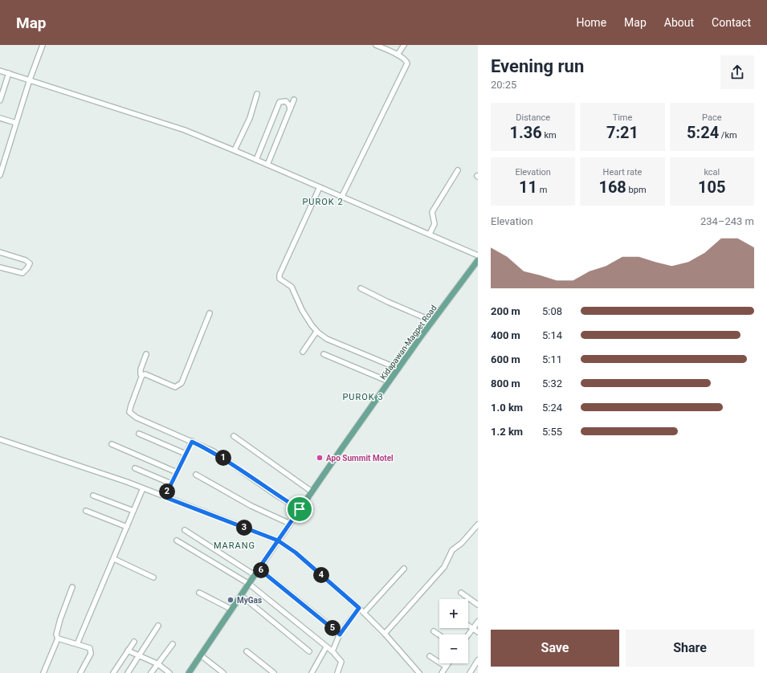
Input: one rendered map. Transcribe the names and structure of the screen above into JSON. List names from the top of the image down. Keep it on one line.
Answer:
{"streets":{"main road":["Kidapawan-Magpet Road"]},"districts":["PUROK 2","PUROK 3","MARANG"],"places":["Apo Summit Motel","MyGas"],"page":{"header":"Map","nav":["Home","Map","About","Contact"],"heading":["Evening run","20:25"],"stats":[["Distance","1.36 km"],["Time","7:21"],["Pace","5:24 /km"],["Elevation","11 m"],["Heart rate","168 bpm"],["kcal","105"]],"chart":["Elevation","234–243 m"],"list":[{"name":"200 m","note":"5:08"},{"name":"400 m","note":"5:14"},{"name":"600 m","note":"5:11"},{"name":"800 m","note":"5:32"},{"name":"1.0 km","note":"5:24"},{"name":"1.2 km","note":"5:55"}],"pins":["1","2","3","6","4","5"],"map_buttons":["+","−"],"buttons":["Save","Share"]}}
